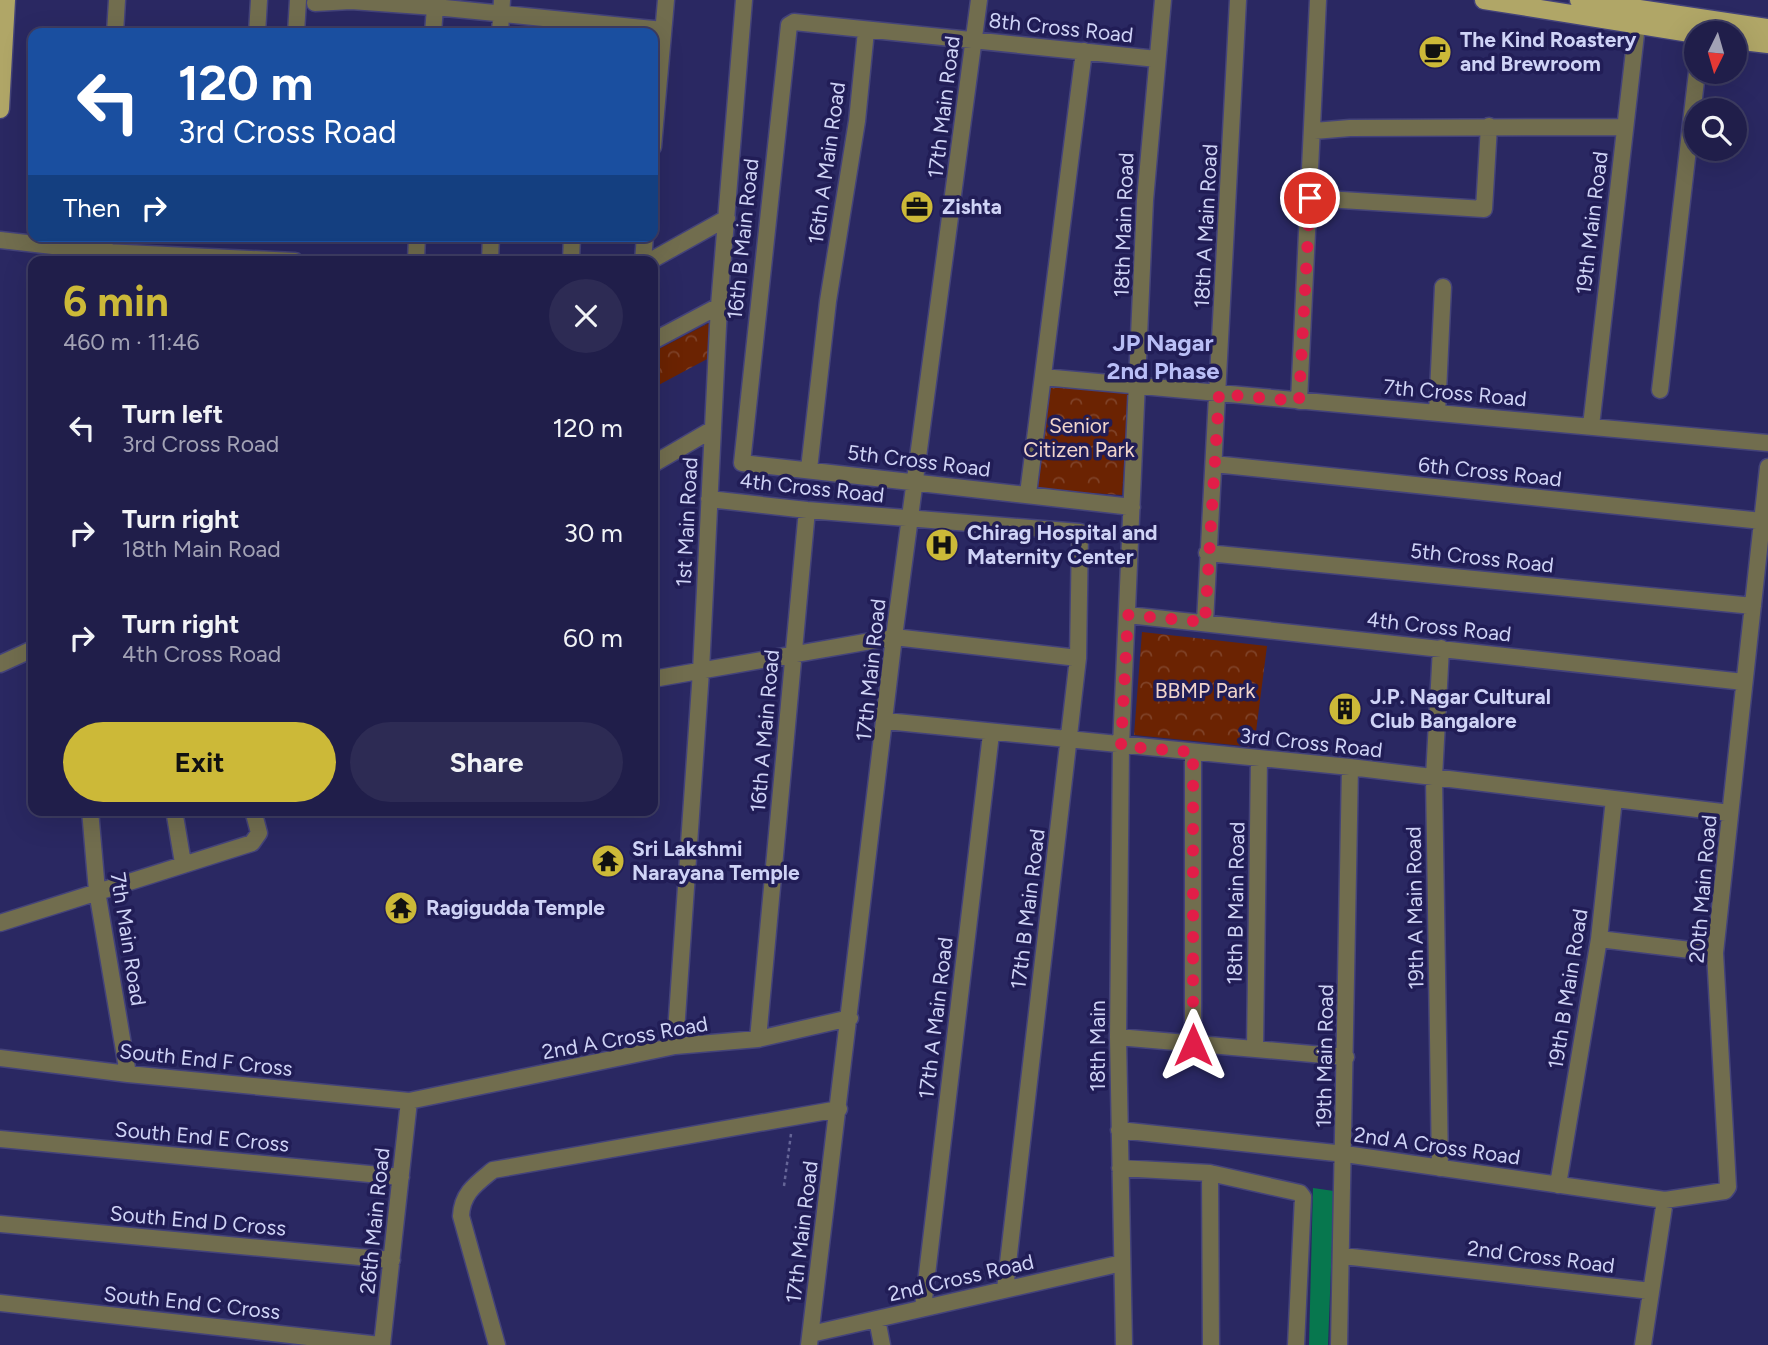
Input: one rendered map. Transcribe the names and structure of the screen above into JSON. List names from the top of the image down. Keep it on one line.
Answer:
{"streets":{"street":["8th Cross Road","17th Main Road","16th A Main Road","19th Main Road","18th Main Road","18th A Main Road","16th B Main Road","7th Cross Road","5th Cross Road","6th Cross Road","4th Cross Road","1st Main Road","3rd Cross Road","20th Main Road","18th B Main Road","19th A Main Road","17th B Main Road","7th Main Road","19th B Main Road","17th A Main Road","2nd A Cross Road","18th Main","South End F Cross","South End E Cross","South End D Cross","26th Main Road","2nd Cross Road","South End C Cross"]},"crossings":[["8th Cross Road","17th Main Road"],["8th Cross Road","16th A Main Road"],["8th Cross Road","18th Main Road"],["8th Cross Road","16th B Main Road"],["17th Main Road","5th Cross Road"],["17th Main Road","4th Cross Road"],["17th Main Road","3rd Cross Road"],["17th Main Road","2nd A Cross Road"],["17th Main Road","2nd Cross Road"],["16th A Main Road","5th Cross Road"],["16th A Main Road","4th Cross Road"],["16th A Main Road","2nd A Cross Road"],["19th Main Road","7th Cross Road"],["19th Main Road","3rd Cross Road"],["19th Main Road","2nd A Cross Road"],["19th Main Road","2nd Cross Road"],["18th Main Road","7th Cross Road"],["18th Main Road","5th Cross Road"],["18th Main Road","4th Cross Road"],["18th Main Road","3rd Cross Road"],["18th Main Road","18th Main"],["18th A Main Road","7th Cross Road"],["18th A Main Road","5th Cross Road"],["18th A Main Road","6th Cross Road"],["18th A Main Road","4th Cross Road"],["16th B Main Road","5th Cross Road"],["5th Cross Road","20th Main Road"],["6th Cross Road","20th Main Road"],["4th Cross Road","1st Main Road"],["4th Cross Road","20th Main Road"],["4th Cross Road","19th A Main Road"],["4th Cross Road","17th B Main Road"],["1st Main Road","2nd A Cross Road"],["3rd Cross Road","20th Main Road"],["3rd Cross Road","18th B Main Road"],["3rd Cross Road","19th A Main Road"],["3rd Cross Road","17th B Main Road"],["3rd Cross Road","19th B Main Road"],["3rd Cross Road","17th A Main Road"],["3rd Cross Road","18th Main"],["20th Main Road","2nd A Cross Road"],["19th A Main Road","2nd A Cross Road"],["17th B Main Road","2nd Cross Road"],["7th Main Road","South End F Cross"],["19th B Main Road","2nd A Cross Road"],["17th A Main Road","2nd Cross Road"],["2nd A Cross Road","18th Main"],["2nd A Cross Road","South End F Cross"],["2nd A Cross Road","26th Main Road"],["18th Main","2nd Cross Road"],["South End F Cross","26th Main Road"],["South End E Cross","26th Main Road"],["South End D Cross","26th Main Road"],["26th Main Road","South End C Cross"]],"districts":["JP Nagar 2nd Phase"],"parks":["Senior Citizen Park","BBMP Park"],"places":{"cafe":["The Kind Roastery and Brewroom"],"office":["Zishta"],"hospital":["Chirag Hospital and Maternity Center"],"building":["J.P. Nagar Cultural Club Bangalore"],"temple":["Sri Lakshmi Narayana Temple","Ragigudda Temple"]},"north":"bottom","page":{"turn":["120 m","3rd Cross Road"],"then":"Then","heading":["6 min","460 m · 11:46"],"list":[{"name":"Turn left","note":"3rd Cross Road","value":"120 m"},{"name":"Turn right","note":"18th Main Road","value":"30 m"},{"name":"Turn right","note":"4th Cross Road","value":"60 m"}],"buttons":["Exit","Share"]}}
